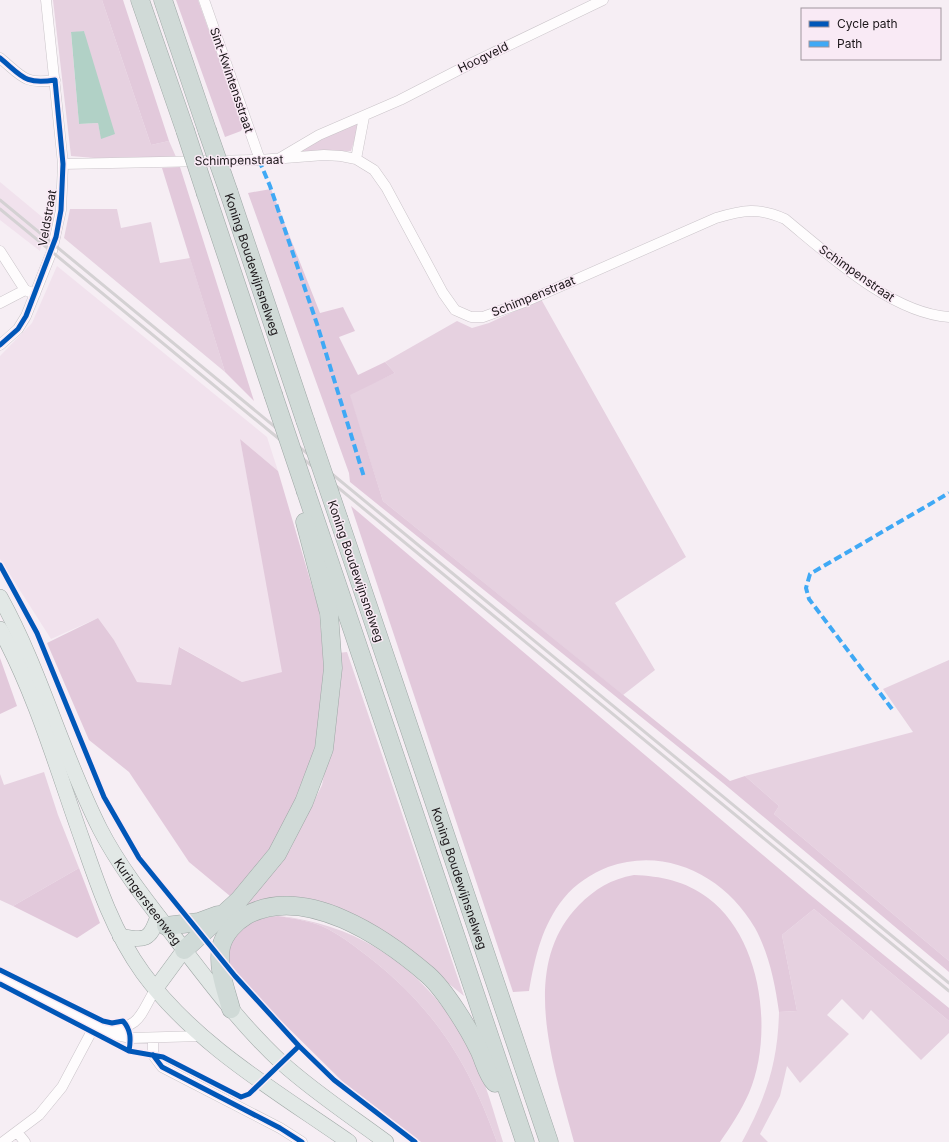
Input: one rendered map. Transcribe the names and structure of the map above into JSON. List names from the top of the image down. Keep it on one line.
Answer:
{"streets":{"highway":["Koning Boudewijnsnelweg"],"main road":["Kuringersteenweg"],"street":["Hoogveld","Sint-Kwintensstraat","Schimpenstraat","Veldstraat"]},"crossings":[["Hoogveld","Schimpenstraat"],["Sint-Kwintensstraat","Schimpenstraat"],["Schimpenstraat","Veldstraat"]],"legend":["Cycle path","Path"]}
